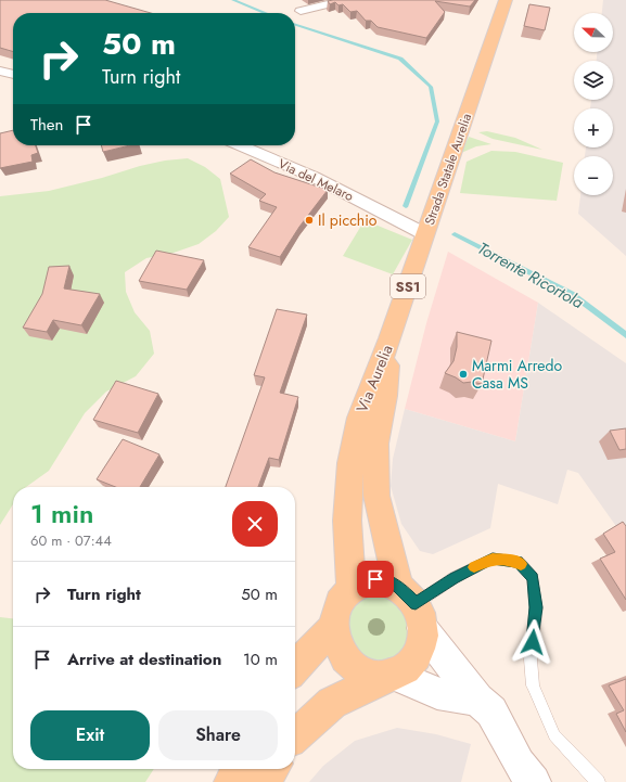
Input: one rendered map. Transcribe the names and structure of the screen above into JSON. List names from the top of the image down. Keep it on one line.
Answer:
{"streets":{"main road":["Strada Statale Aurelia","SS1","Via Aurelia"],"street":["Via del Melaro"]},"crossings":[["Strada Statale Aurelia","Via del Melaro"],["Strada Statale Aurelia","Via Aurelia"]],"water":["Torrente Ricortola"],"places":["Il picchio","Marmi Arredo Casa MS"],"north":"left","page":{"map_buttons":["+","−"],"turn":["50 m","Turn right"],"then":"Then","heading":["1 min","60 m · 07:44"],"list":[{"name":"Turn right","value":"50 m"},{"name":"Arrive at destination","value":"10 m"}],"buttons":["Exit","Share"]}}
